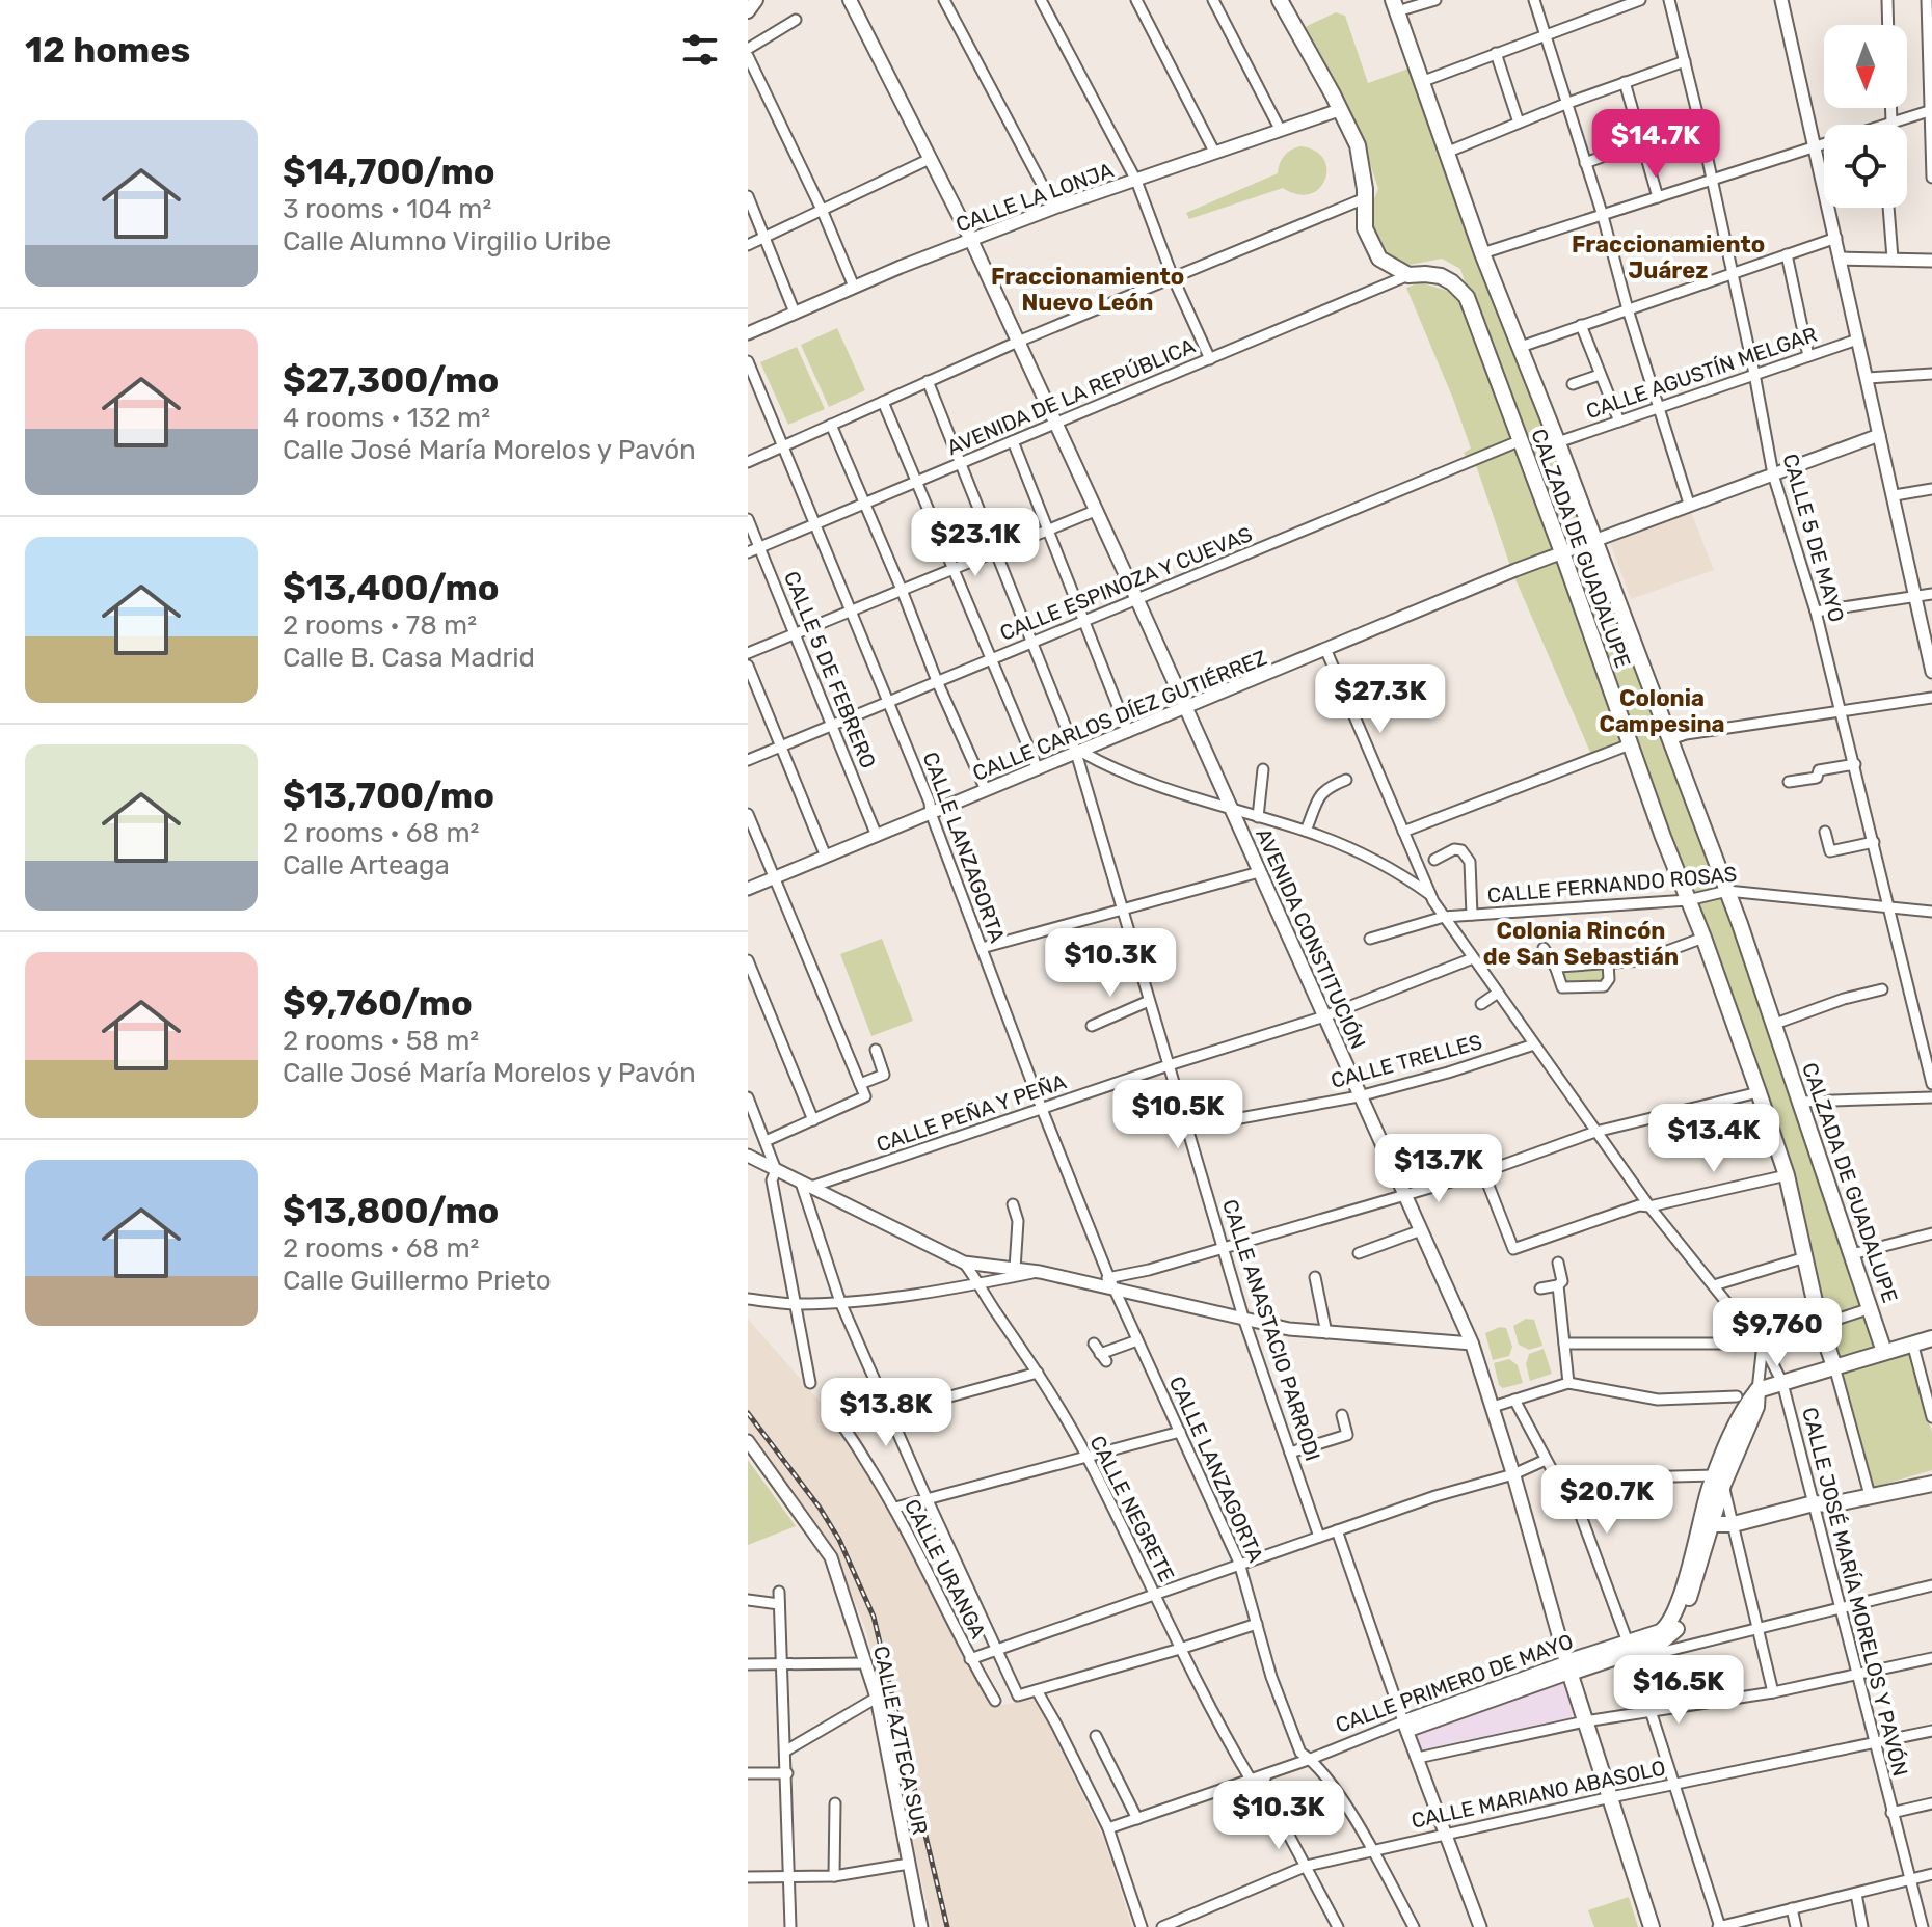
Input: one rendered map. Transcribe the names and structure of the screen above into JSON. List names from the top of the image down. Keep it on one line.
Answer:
{"streets":{"main road":["CALZADA DE GUADALUPE","AVENIDA CONSTITUCIÓN","CALLE PRIMERO DE MAYO"],"street":["CALLE LA LONJA","CALLE AGUSTÍN MELGAR","AVENIDA DE LA REPÚBLICA","CALLE 5 DE MAYO","CALLE ESPINOZA Y CUEVAS","CALLE 5 DE FEBRERO","CALLE CARLOS DÍEZ GUTIÉRREZ","CALLE LANZAGORTA","CALLE FERNANDO ROSAS","CALLE TRELLES","CALLE PEÑA Y PEÑA","CALLE ANASTACIO PARRODI","CALLE NEGRETE","CALLE URANGA","CALLE JOSÉ MARÍA MORELOS Y PAVÓN","CALLE AZTECA SUR","CALLE MARIANO ABASOLO"]},"crossings":[["CALLE LA LONJA","CALZADA DE GUADALUPE"],["CALLE LA LONJA","AVENIDA CONSTITUCIÓN"],["CALLE AGUSTÍN MELGAR","CALLE 5 DE MAYO"],["CALLE AGUSTÍN MELGAR","CALZADA DE GUADALUPE"],["AVENIDA DE LA REPÚBLICA","CALZADA DE GUADALUPE"],["AVENIDA DE LA REPÚBLICA","CALLE 5 DE FEBRERO"],["AVENIDA DE LA REPÚBLICA","CALLE LANZAGORTA"],["AVENIDA DE LA REPÚBLICA","AVENIDA CONSTITUCIÓN"],["AVENIDA DE LA REPÚBLICA","CALLE ANASTACIO PARRODI"],["CALLE 5 DE MAYO","CALLE CARLOS DÍEZ GUTIÉRREZ"],["CALLE 5 DE MAYO","CALLE FERNANDO ROSAS"],["CALZADA DE GUADALUPE","CALLE ESPINOZA Y CUEVAS"],["CALZADA DE GUADALUPE","CALLE CARLOS DÍEZ GUTIÉRREZ"],["CALZADA DE GUADALUPE","CALLE FERNANDO ROSAS"],["CALLE ESPINOZA Y CUEVAS","CALLE 5 DE FEBRERO"],["CALLE ESPINOZA Y CUEVAS","CALLE LANZAGORTA"],["CALLE ESPINOZA Y CUEVAS","AVENIDA CONSTITUCIÓN"],["CALLE ESPINOZA Y CUEVAS","CALLE ANASTACIO PARRODI"],["CALLE 5 DE FEBRERO","CALLE CARLOS DÍEZ GUTIÉRREZ"],["CALLE CARLOS DÍEZ GUTIÉRREZ","CALLE LANZAGORTA"],["CALLE CARLOS DÍEZ GUTIÉRREZ","AVENIDA CONSTITUCIÓN"],["CALLE CARLOS DÍEZ GUTIÉRREZ","CALLE ANASTACIO PARRODI"],["CALLE CARLOS DÍEZ GUTIÉRREZ","CALLE JOSÉ MARÍA MORELOS Y PAVÓN"],["CALLE LANZAGORTA","CALLE PEÑA Y PEÑA"],["CALLE LANZAGORTA","CALLE PRIMERO DE MAYO"],["CALLE LANZAGORTA","CALLE MARIANO ABASOLO"],["CALLE FERNANDO ROSAS","CALLE JOSÉ MARÍA MORELOS Y PAVÓN"],["AVENIDA CONSTITUCIÓN","CALLE TRELLES"],["AVENIDA CONSTITUCIÓN","CALLE PEÑA Y PEÑA"],["AVENIDA CONSTITUCIÓN","CALLE PRIMERO DE MAYO"],["AVENIDA CONSTITUCIÓN","CALLE MARIANO ABASOLO"],["CALLE TRELLES","CALLE ANASTACIO PARRODI"],["CALLE TRELLES","CALLE JOSÉ MARÍA MORELOS Y PAVÓN"],["CALLE PEÑA Y PEÑA","CALLE ANASTACIO PARRODI"],["CALLE PEÑA Y PEÑA","CALLE JOSÉ MARÍA MORELOS Y PAVÓN"],["CALLE NEGRETE","CALLE PRIMERO DE MAYO"],["CALLE JOSÉ MARÍA MORELOS Y PAVÓN","CALLE MARIANO ABASOLO"]],"districts":["Fraccionamiento Juárez","Fraccionamiento Nuevo León","Colonia Campesina","Colonia Rincón de San Sebastián"],"north":"bottom","page":{"heading":"12 homes","list":[{"name":"$14,700/mo","note":"3 rooms · 104 m² · Calle Alumno Virgilio Uribe"},{"name":"$27,300/mo","note":"4 rooms · 132 m² · Calle José María Morelos y Pavón"},{"name":"$13,400/mo","note":"2 rooms · 78 m² · Calle B. Casa Madrid"},{"name":"$13,700/mo","note":"2 rooms · 68 m² · Calle Arteaga"},{"name":"$9,760/mo","note":"2 rooms · 58 m² · Calle José María Morelos y Pavón"},{"name":"$13,800/mo","note":"2 rooms · 68 m² · Calle Guillermo Prieto"}],"price":["$14.7K","$23.1K","$27.3K","$10.3K","$10.5K","$13.4K","$13.7K","$9,760","$13.8K","$20.7K","$16.5K","$10.3K"]}}
